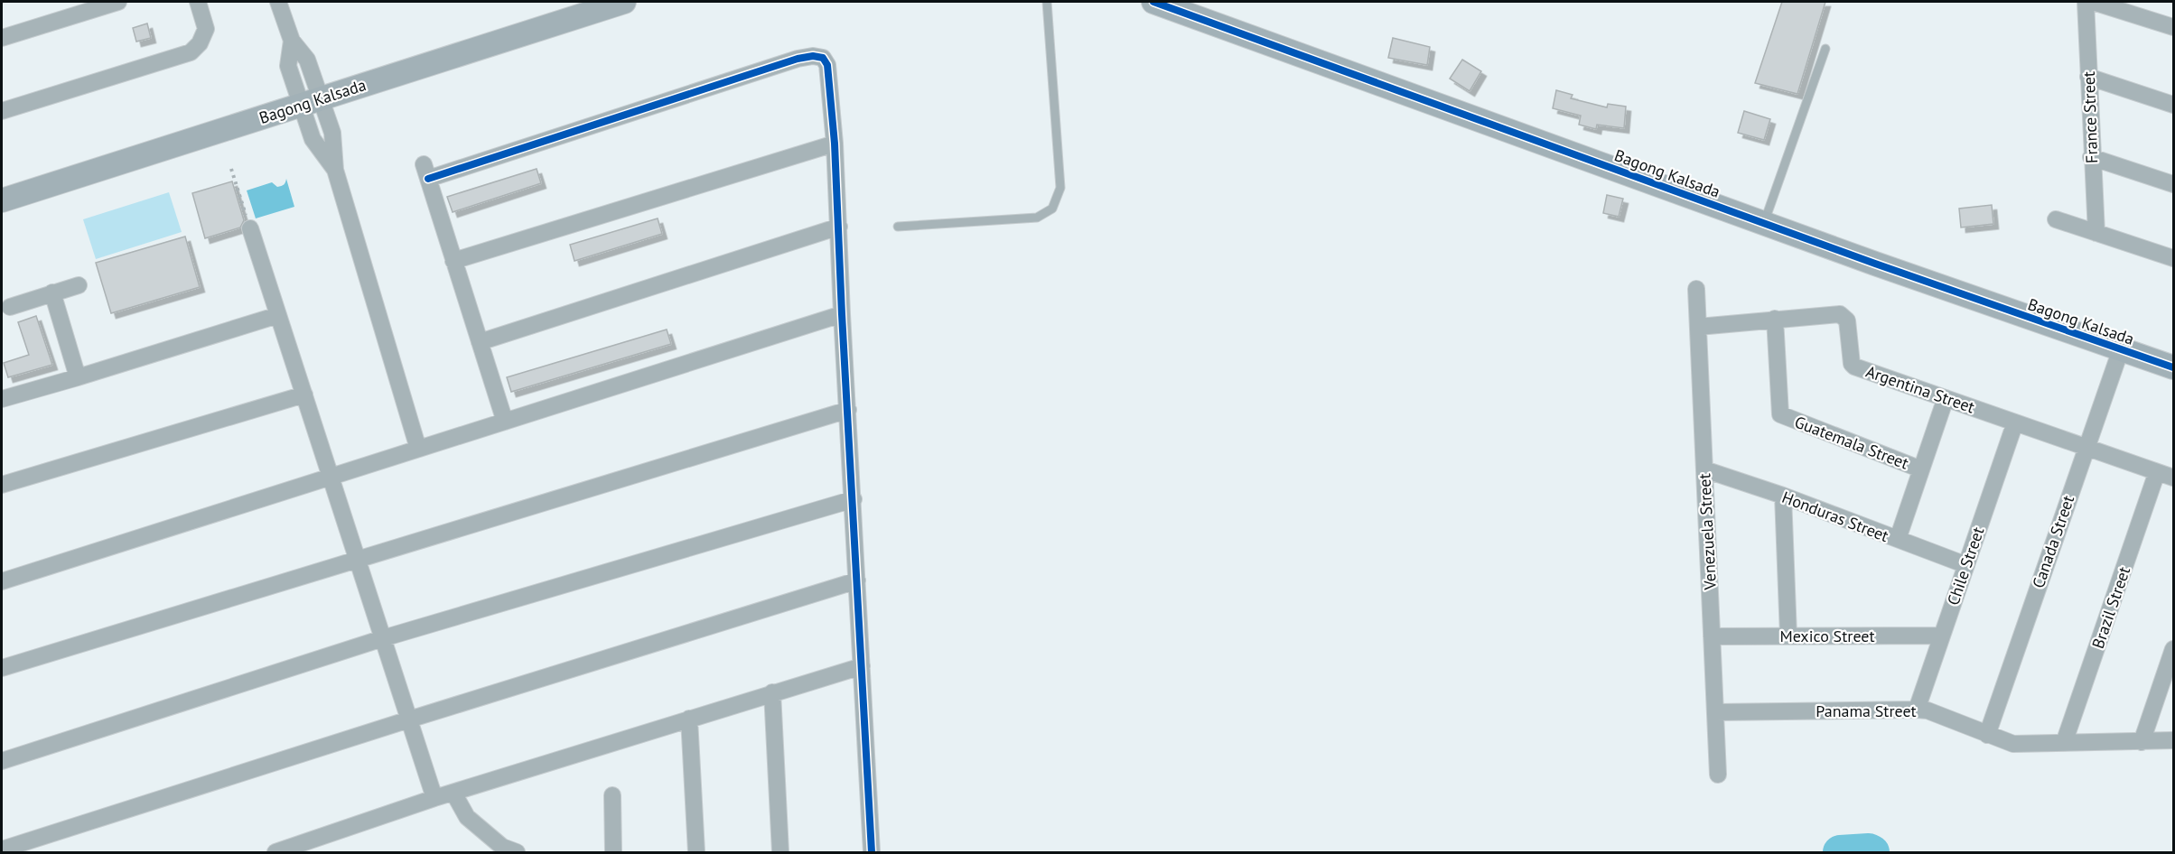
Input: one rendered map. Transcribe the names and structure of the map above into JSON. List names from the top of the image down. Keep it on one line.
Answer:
{"streets":{"street":["Bagong Kalsada","France Street","Argentina Street","Guatemala Street","Honduras Street","Venezuela Street","Canada Street","Chile Street","Brazil Street","Mexico Street","Panama Street"]},"crossings":[["Bagong Kalsada","Canada Street"],["Argentina Street","Guatemala Street"],["Argentina Street","Venezuela Street"],["Argentina Street","Canada Street"],["Argentina Street","Chile Street"],["Argentina Street","Brazil Street"],["Honduras Street","Venezuela Street"],["Honduras Street","Chile Street"],["Venezuela Street","Mexico Street"],["Venezuela Street","Panama Street"],["Canada Street","Panama Street"],["Chile Street","Mexico Street"],["Chile Street","Panama Street"],["Brazil Street","Panama Street"]]}
